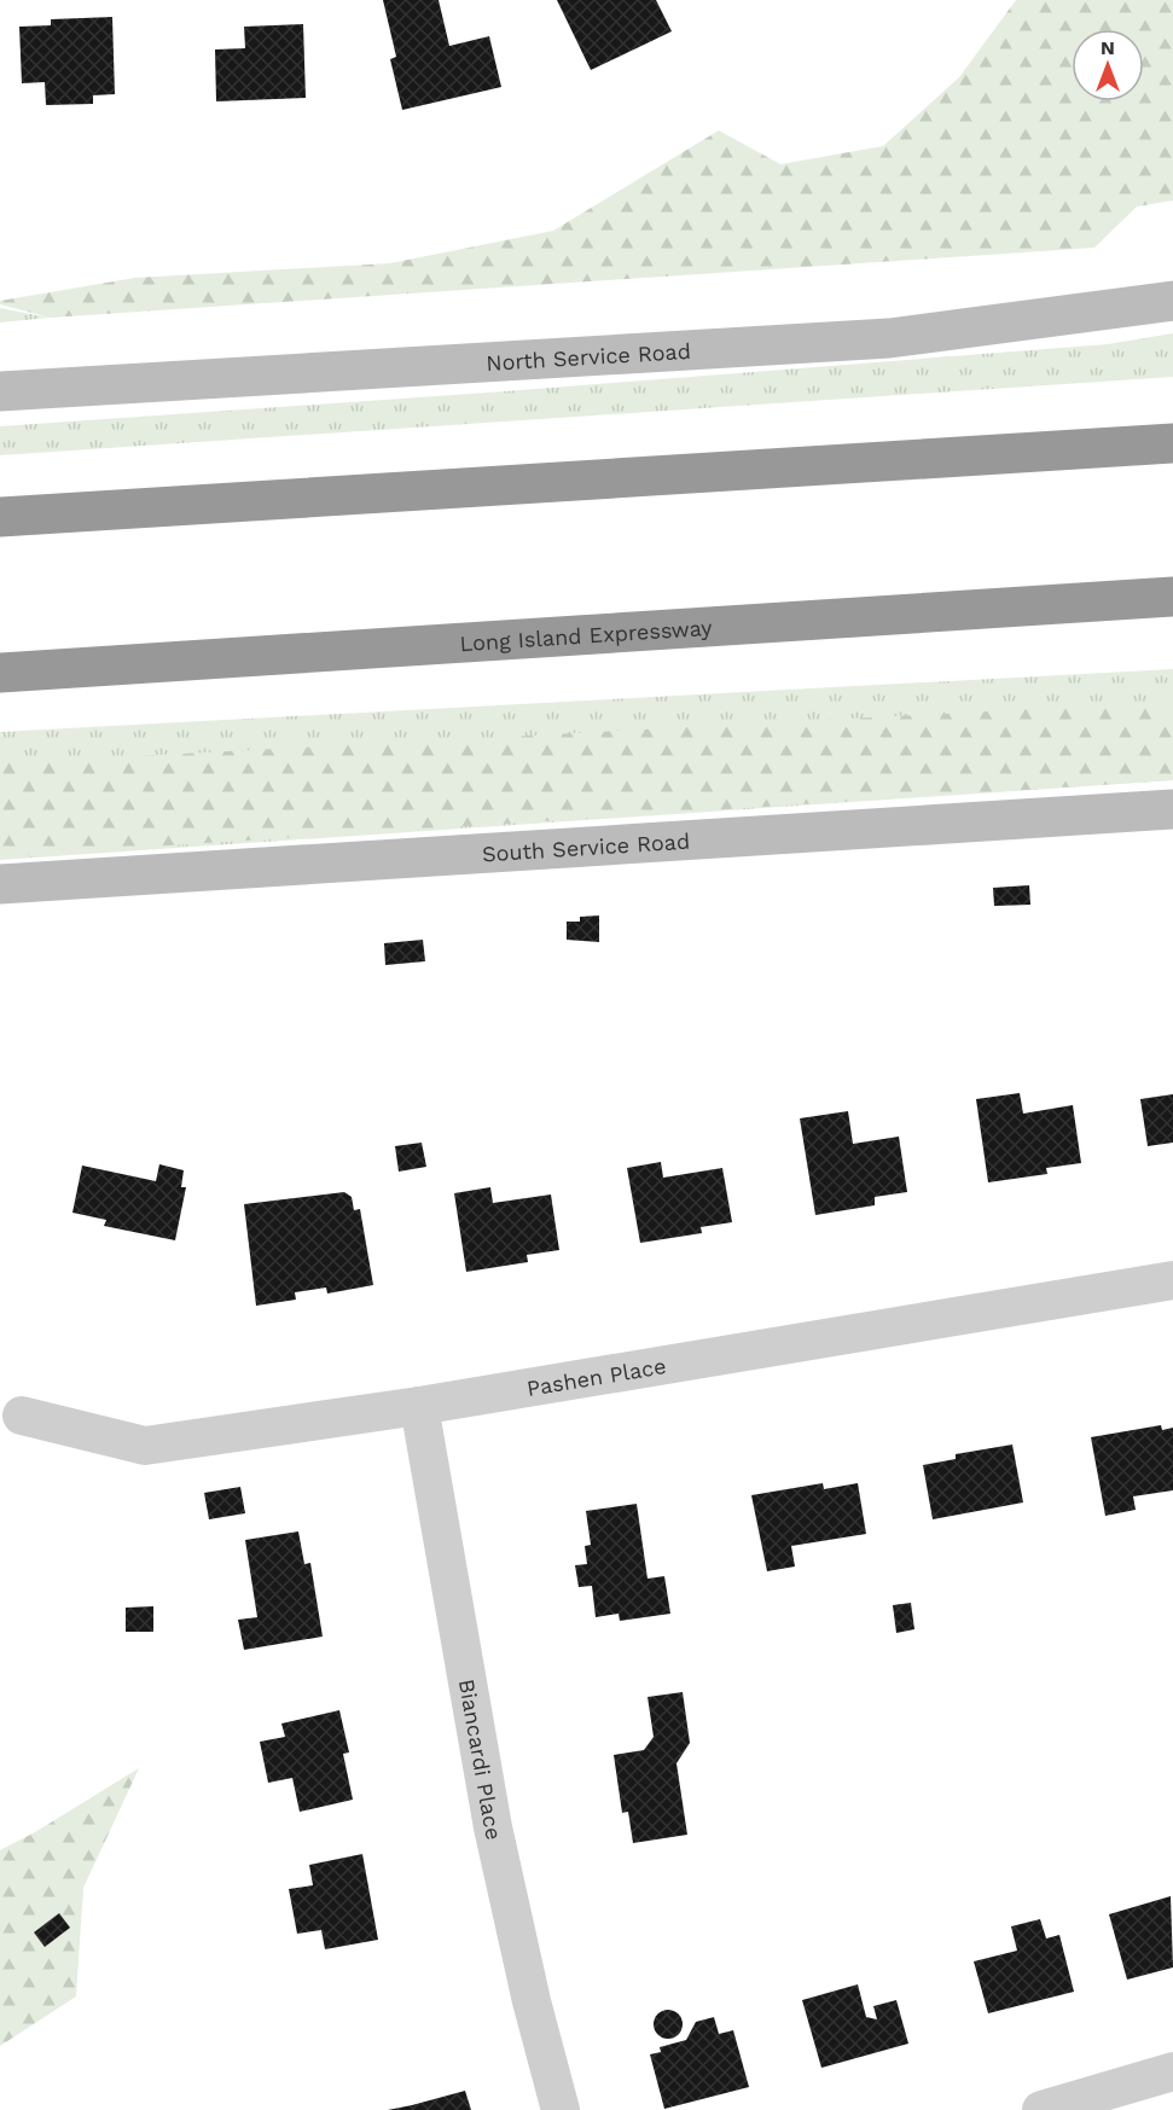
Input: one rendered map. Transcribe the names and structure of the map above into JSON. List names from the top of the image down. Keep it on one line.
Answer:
{"streets":{"highway":["Long Island Expressway"],"main road":["North Service Road","South Service Road"],"street":["Pashen Place","Biancardi Place"]},"crossings":[["Pashen Place","Biancardi Place"]],"north":"top"}
